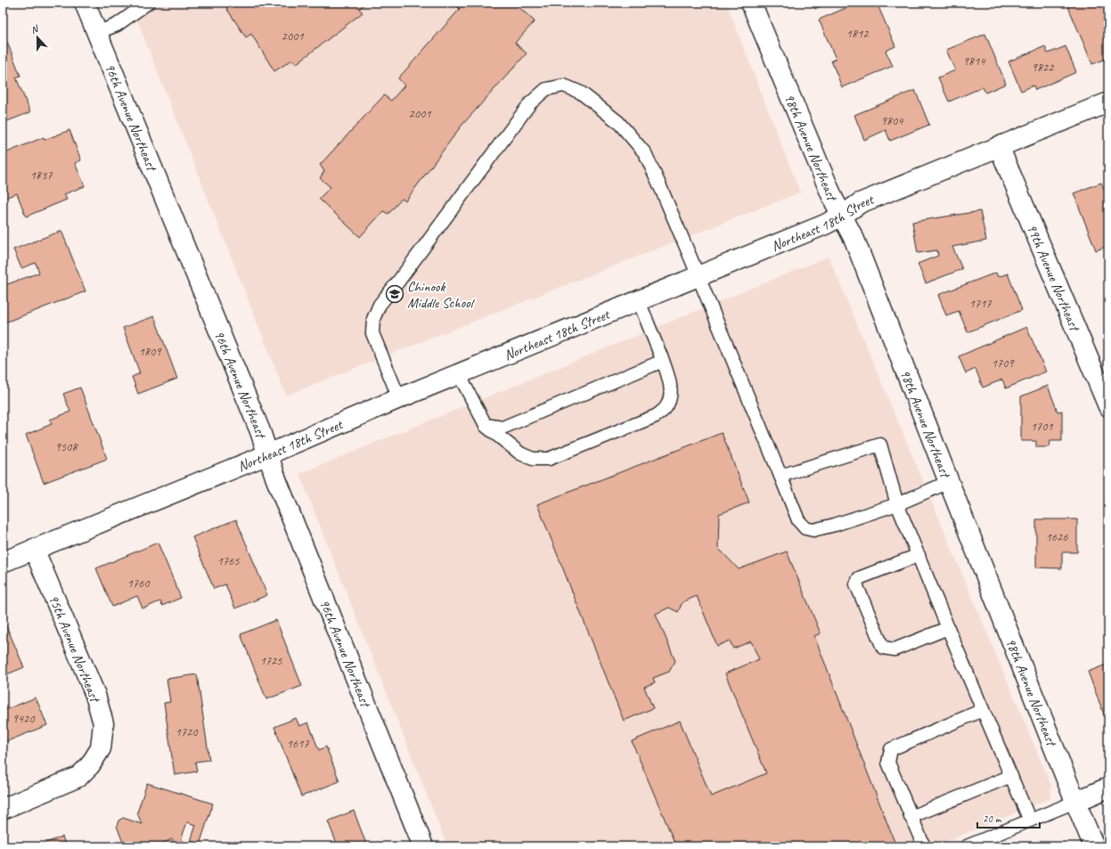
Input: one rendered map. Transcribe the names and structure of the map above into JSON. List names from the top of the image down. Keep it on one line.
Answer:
{"streets":{"street":["96th Avenue Northeast","98th Avenue Northeast","Northeast 18th Street","99th Avenue Northeast","95th Avenue Northeast"]},"crossings":[["96th Avenue Northeast","Northeast 18th Street"],["98th Avenue Northeast","Northeast 18th Street"],["Northeast 18th Street","99th Avenue Northeast"],["Northeast 18th Street","95th Avenue Northeast"]],"places":{"school or university":["Chinook Middle School"]},"house_numbers":["1812","2001","9814","9822","2001","9804","1837","1717","1809","1709","1701","9508","1626","1765","1760","1725","9420","1720","1617"],"scale_bar":"20 m","north":"top"}
